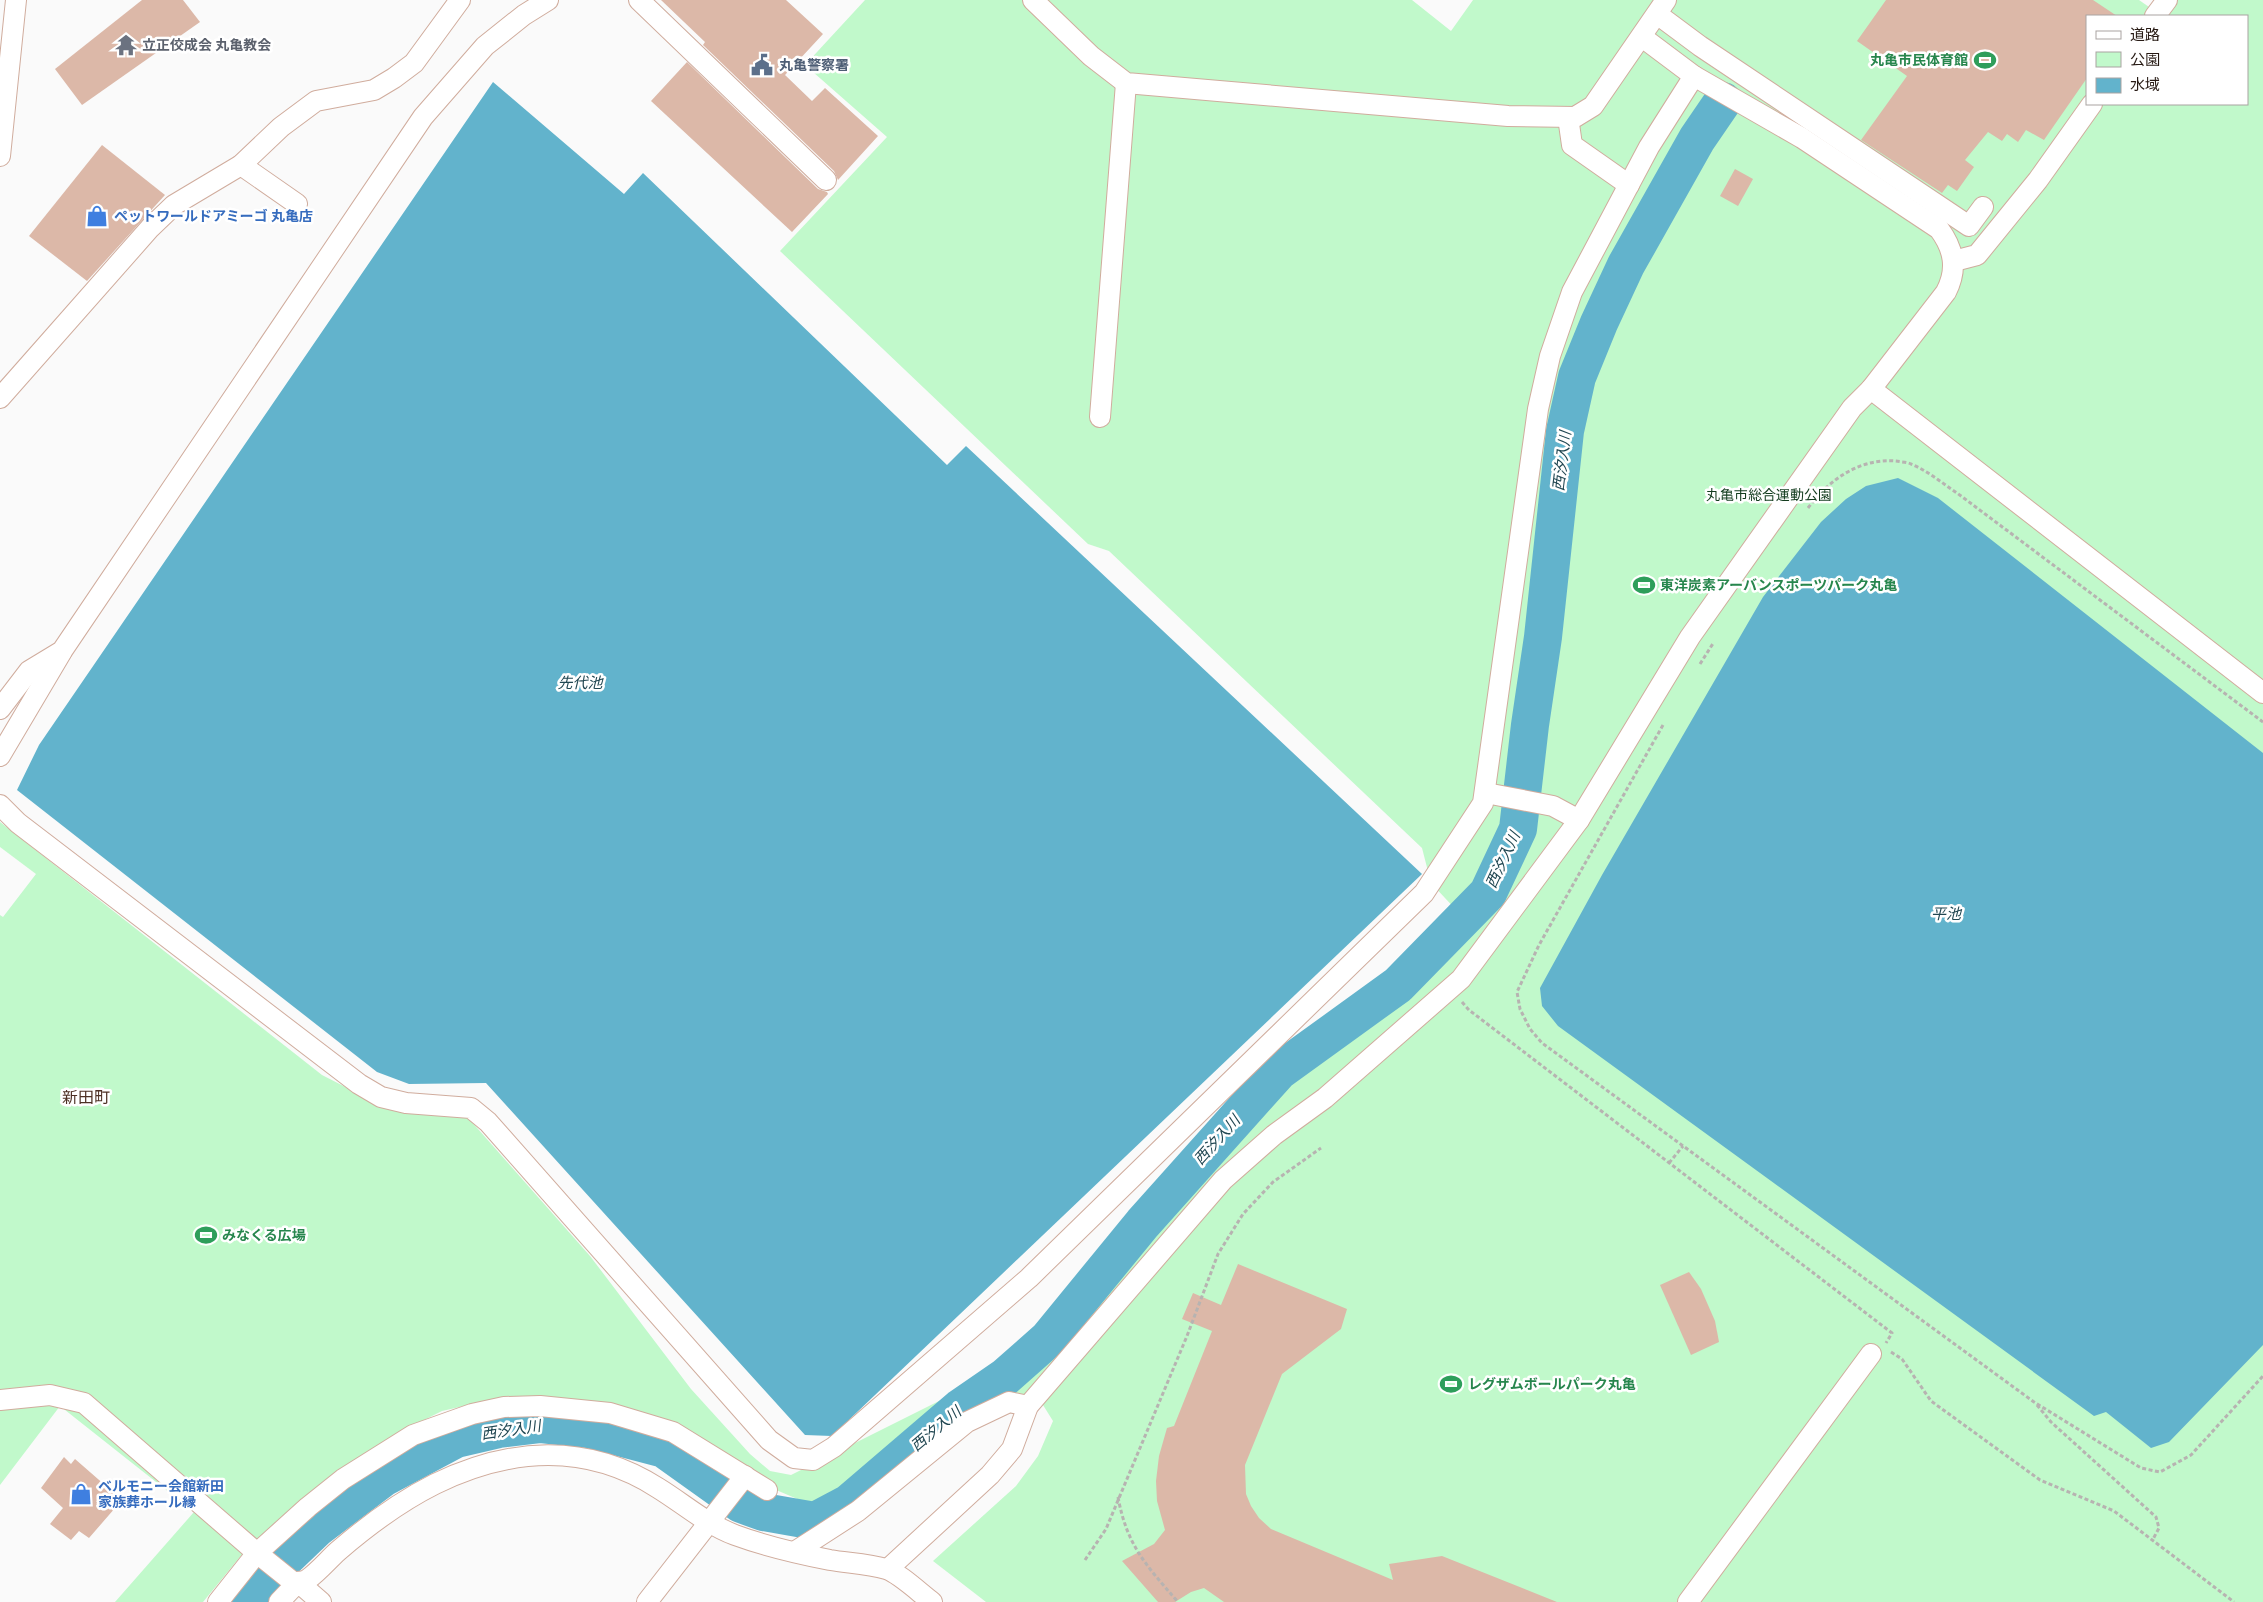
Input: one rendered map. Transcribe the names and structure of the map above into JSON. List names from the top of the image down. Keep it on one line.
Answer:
{"districts":["新田町"],"water":["西汐入川","先代池","平池"],"parks":["丸亀市総合運動公園"],"places":{"temple":["立正佼成会 丸亀教会"],"sports":["丸亀市民体育館","東洋炭素アーバンスポーツパーク丸亀","みなくる広場","レグザムボールパーク丸亀"],"public building":["丸亀警察署"],"shop":["ペットワールドアミーゴ 丸亀店","ベルモニー会館新田 家族葬ホール縁"]},"legend":["道路","公園","水域"]}
